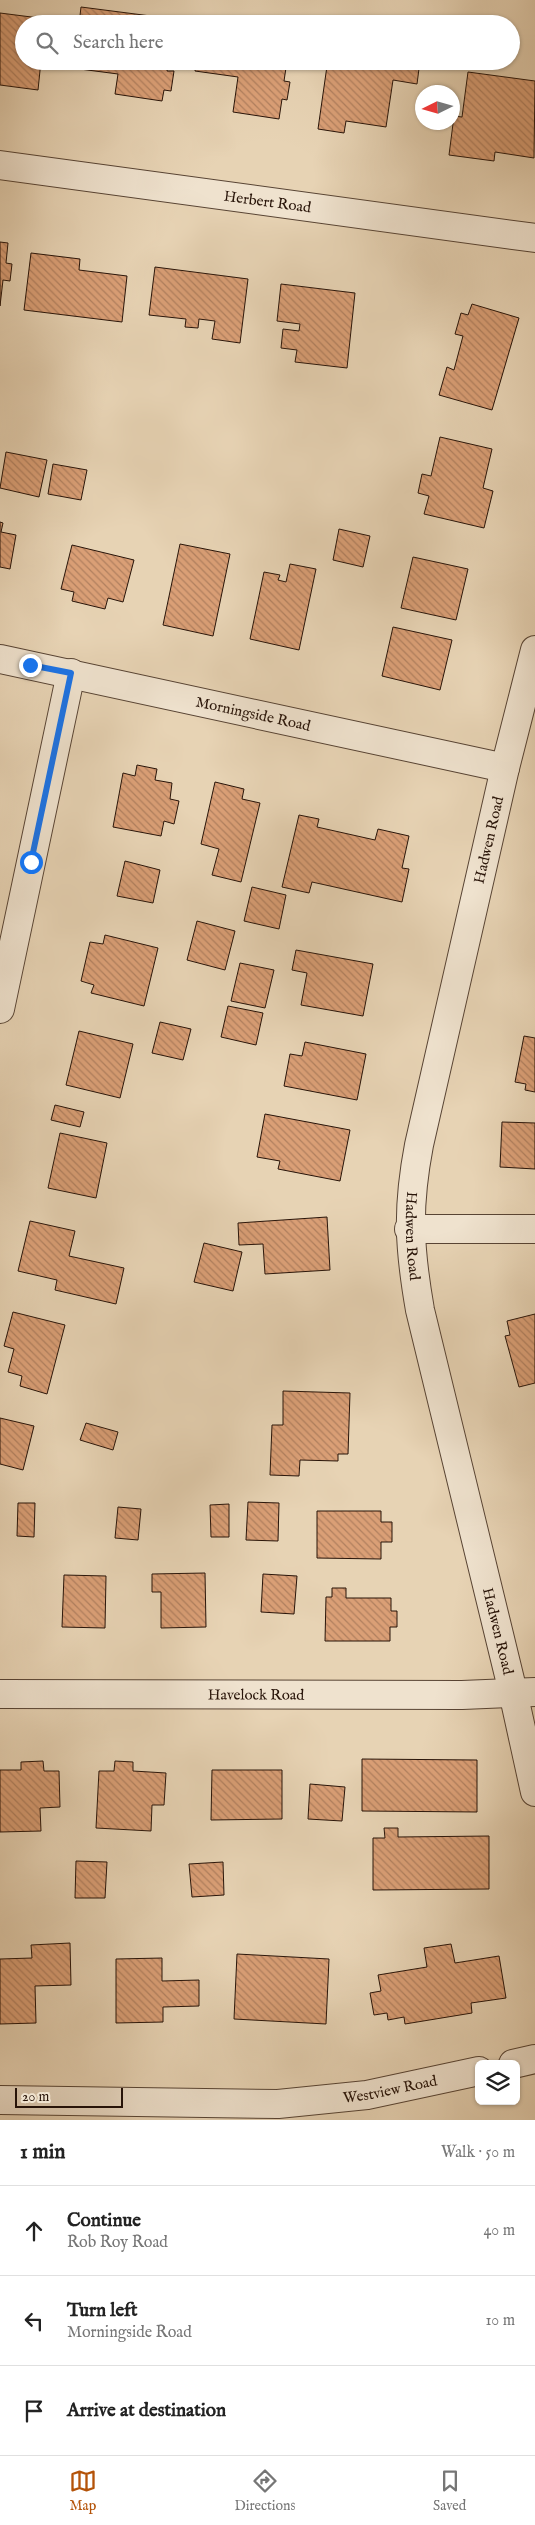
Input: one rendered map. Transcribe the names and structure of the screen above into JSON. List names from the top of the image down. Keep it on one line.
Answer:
{"streets":{"street":["Herbert Road","Morningside Road","Hadwen Road","Havelock Road","Westview Road"]},"crossings":[["Morningside Road","Hadwen Road"],["Hadwen Road","Havelock Road"]],"scale_bar":"20 m","north":"left","page":{"search":"Search here","scale":"20 m","heading":["1 min","Walk · 50 m"],"list":[["Continue","Rob Roy Road","40 m"],["Turn left","Morningside Road","10 m"],"Arrive at destination"],"nav":["Map","Directions","Saved"]}}
